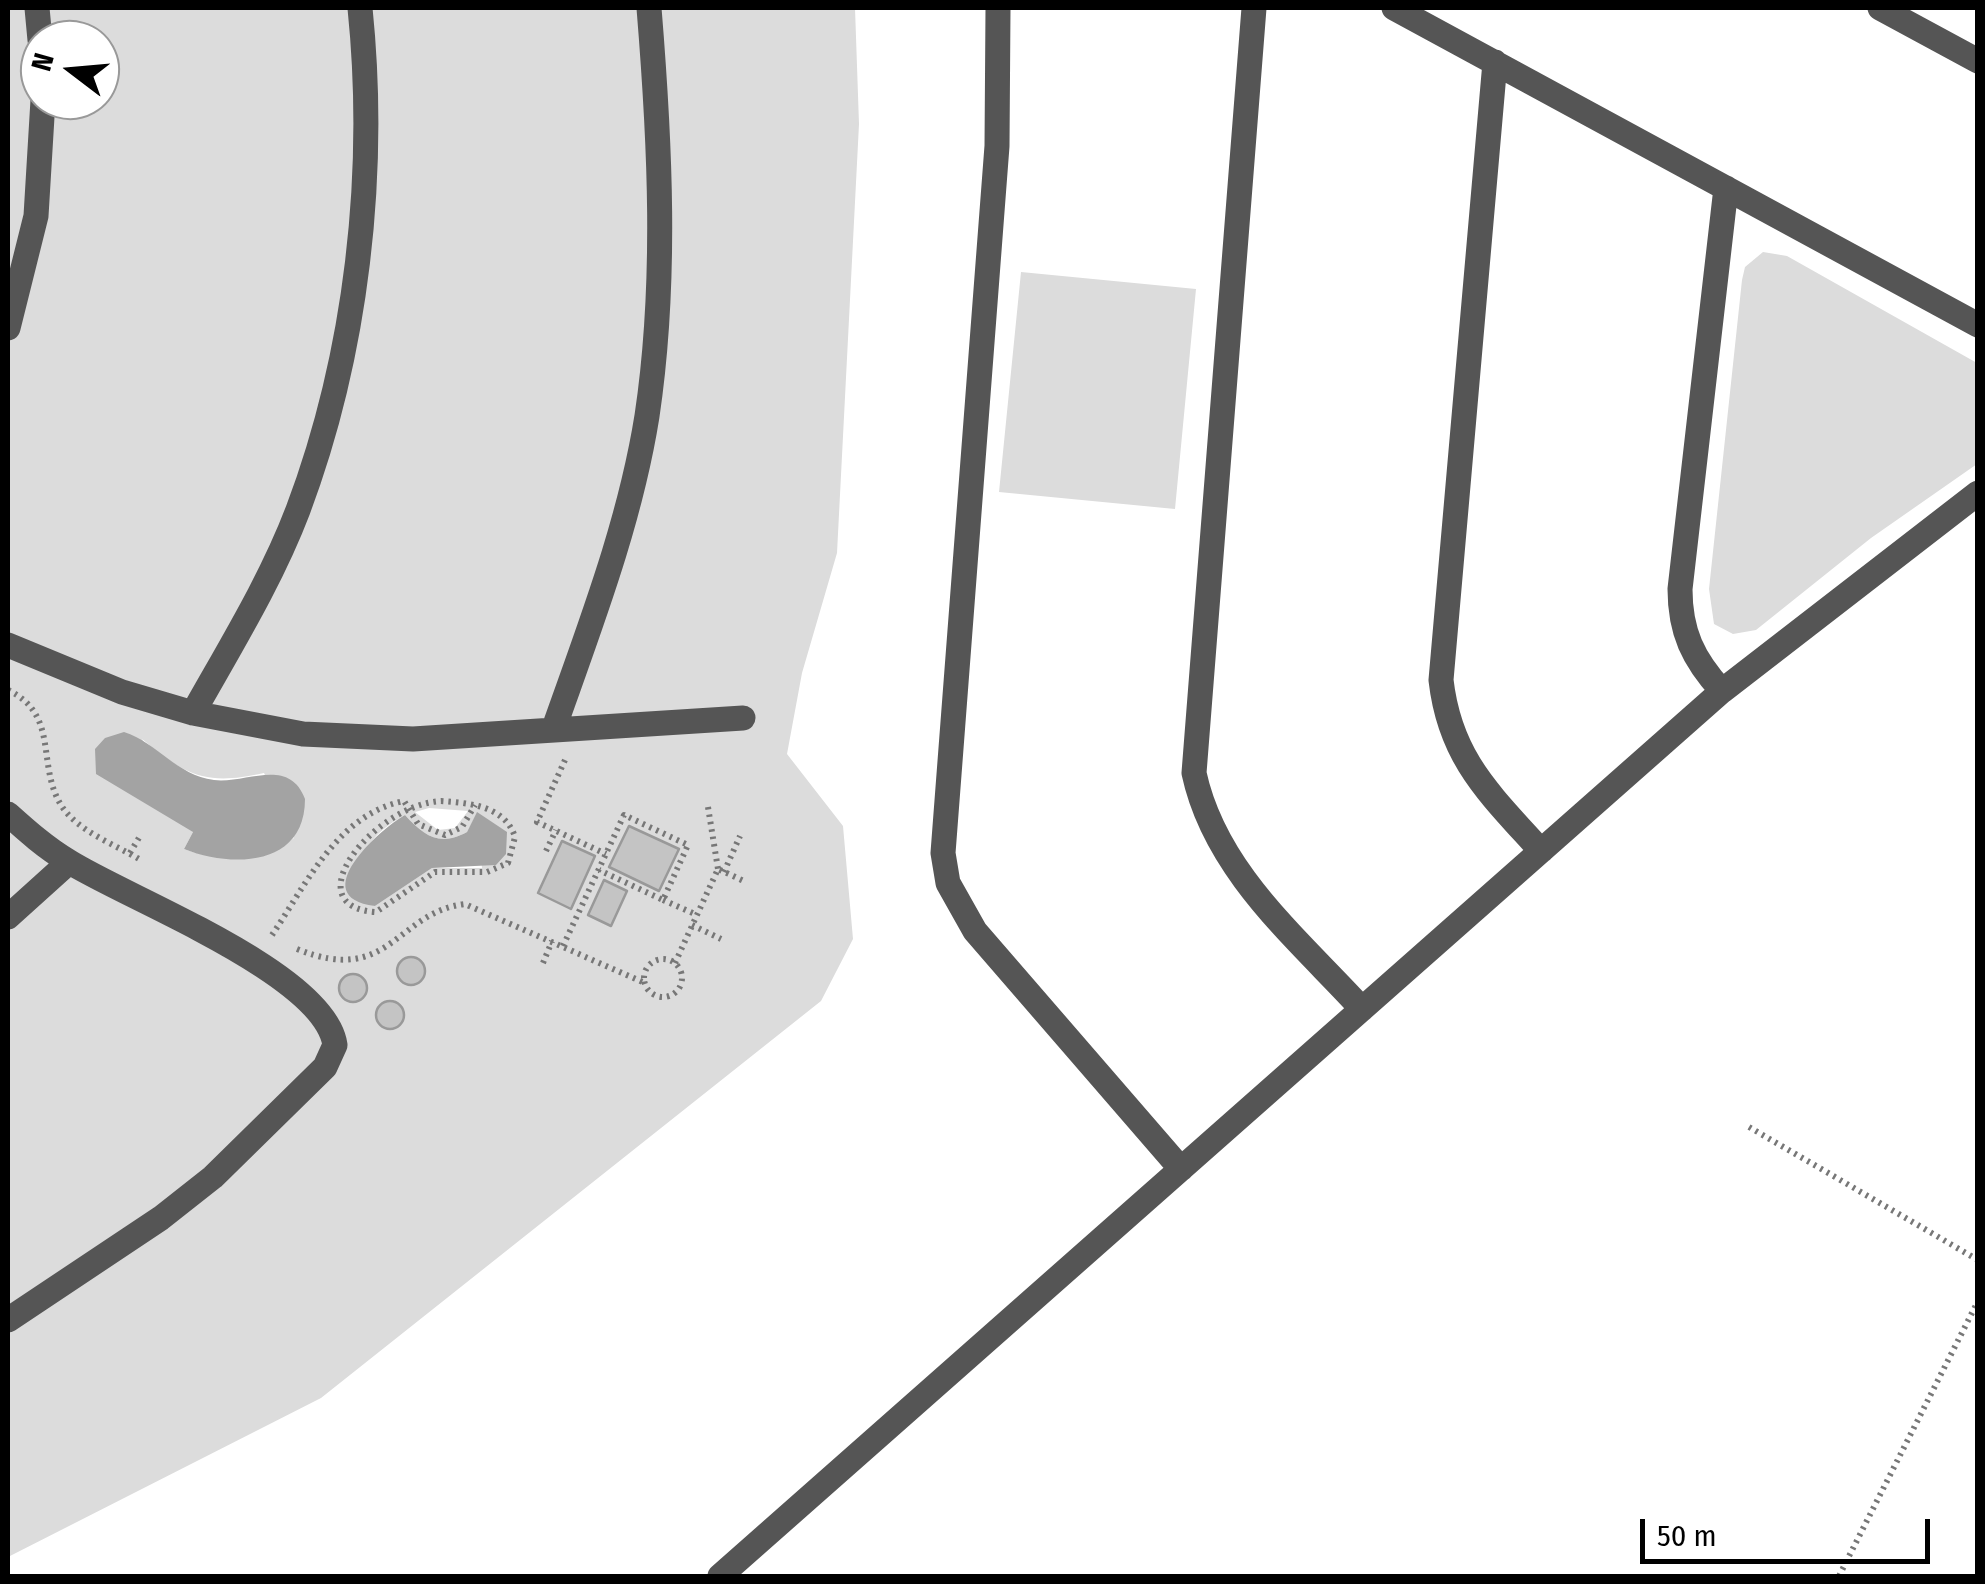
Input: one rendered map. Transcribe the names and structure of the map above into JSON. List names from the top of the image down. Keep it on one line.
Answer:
{"scale_bar":"50 m","north":"left"}
